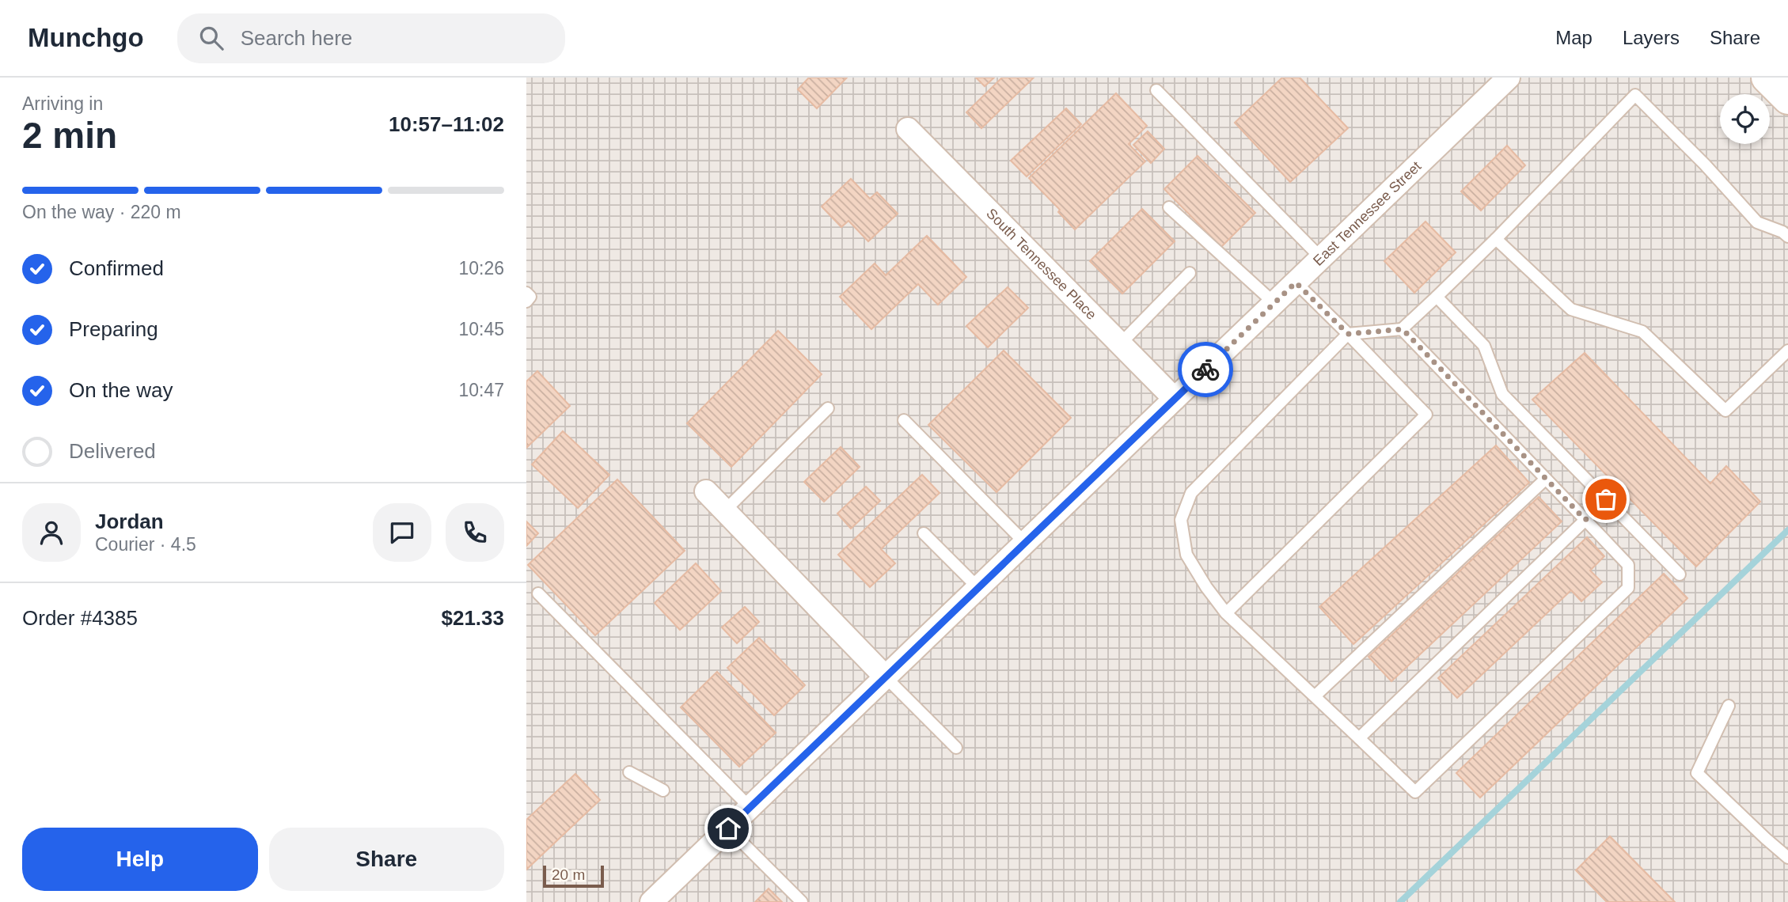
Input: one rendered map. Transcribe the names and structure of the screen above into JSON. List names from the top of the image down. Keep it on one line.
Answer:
{"streets":{"street":["East Tennessee Street","South Tennessee Place"]},"crossings":[["East Tennessee Street","South Tennessee Place"]],"scale_bar":"20 m","page":{"header":"Munchgo","search":"Search here","nav":["Map","Layers","Share"],"heading":["2 min","Arriving in","10:57–11:02"],"panel":["Jordan","Courier · 4.5","Order #4385","$21.33"],"bar":"On the way · 220 m","list":[["Confirmed","10:26"],["Preparing","10:45"],["On the way","10:47"],"Delivered"],"buttons":["Help","Share"],"scale":"20 m"}}
